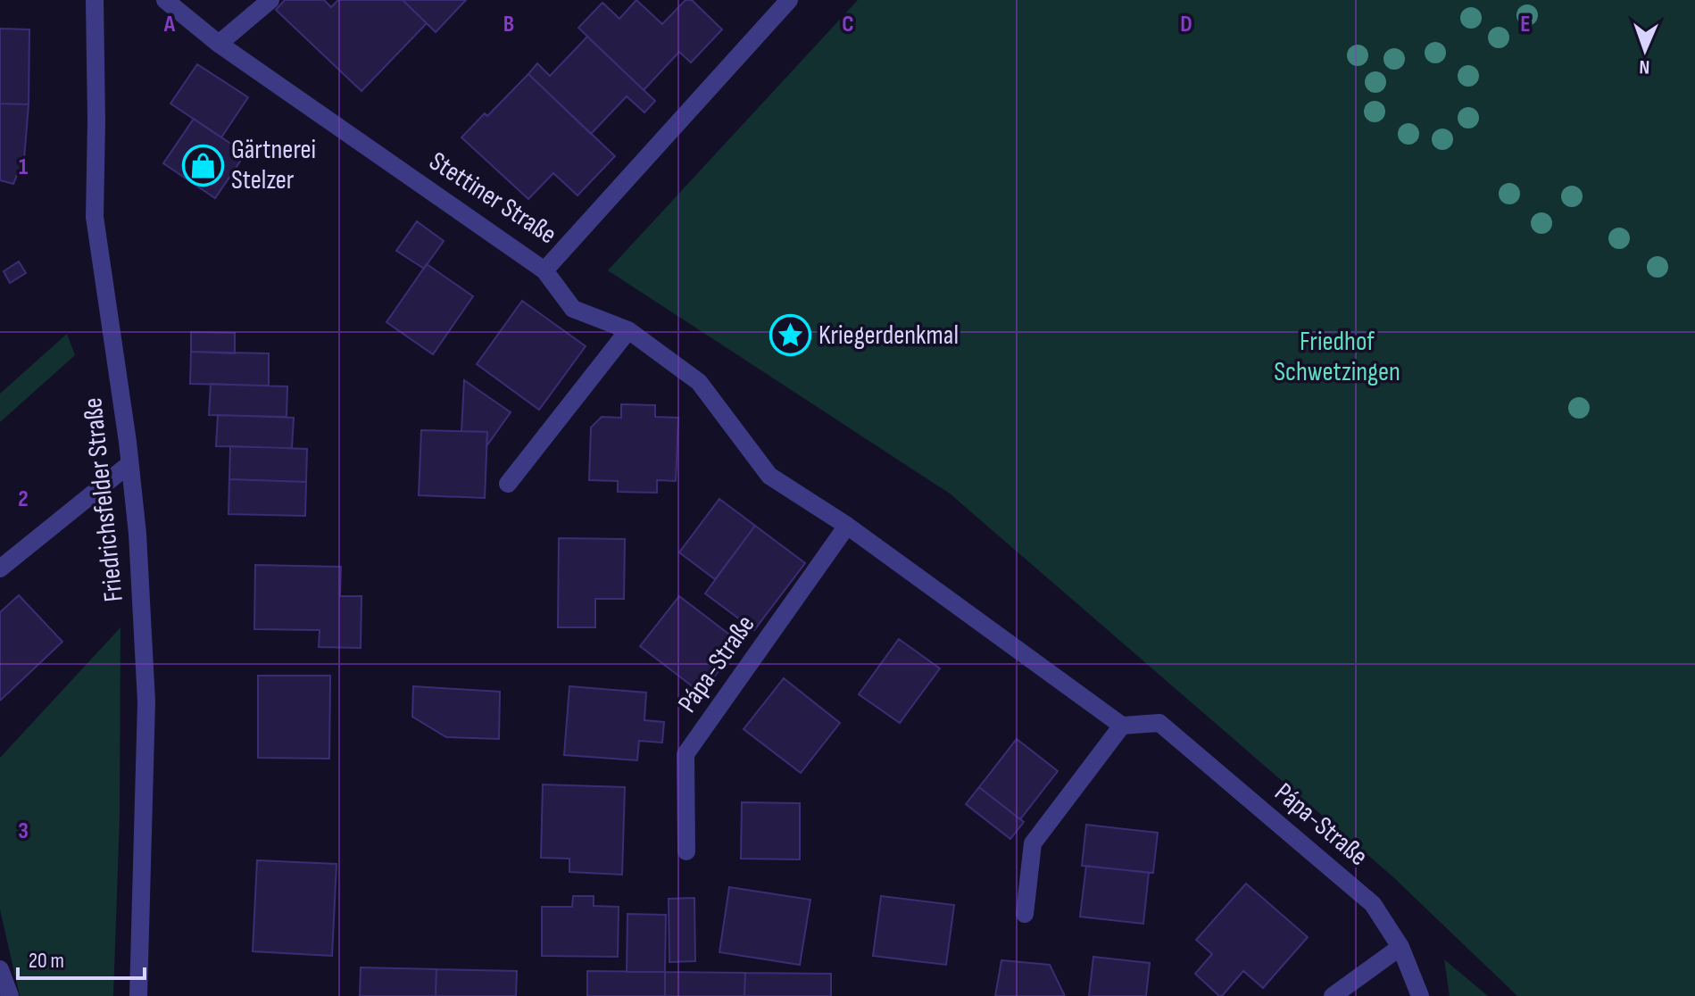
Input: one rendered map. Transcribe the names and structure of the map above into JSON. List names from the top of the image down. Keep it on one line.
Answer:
{"streets":{"street":["Stettiner Straße","Friedrichsfelder Straße","Pápa-Straße"]},"parks":["Friedhof Schwetzingen"],"places":{"shop":["Gärtnerei Stelzer"],"place":["Kriegerdenkmal"]},"scale_bar":"20 m","north":"bottom","grid":{"columns":["A","B","C","D","E"],"rows":["1","2","3"]}}
